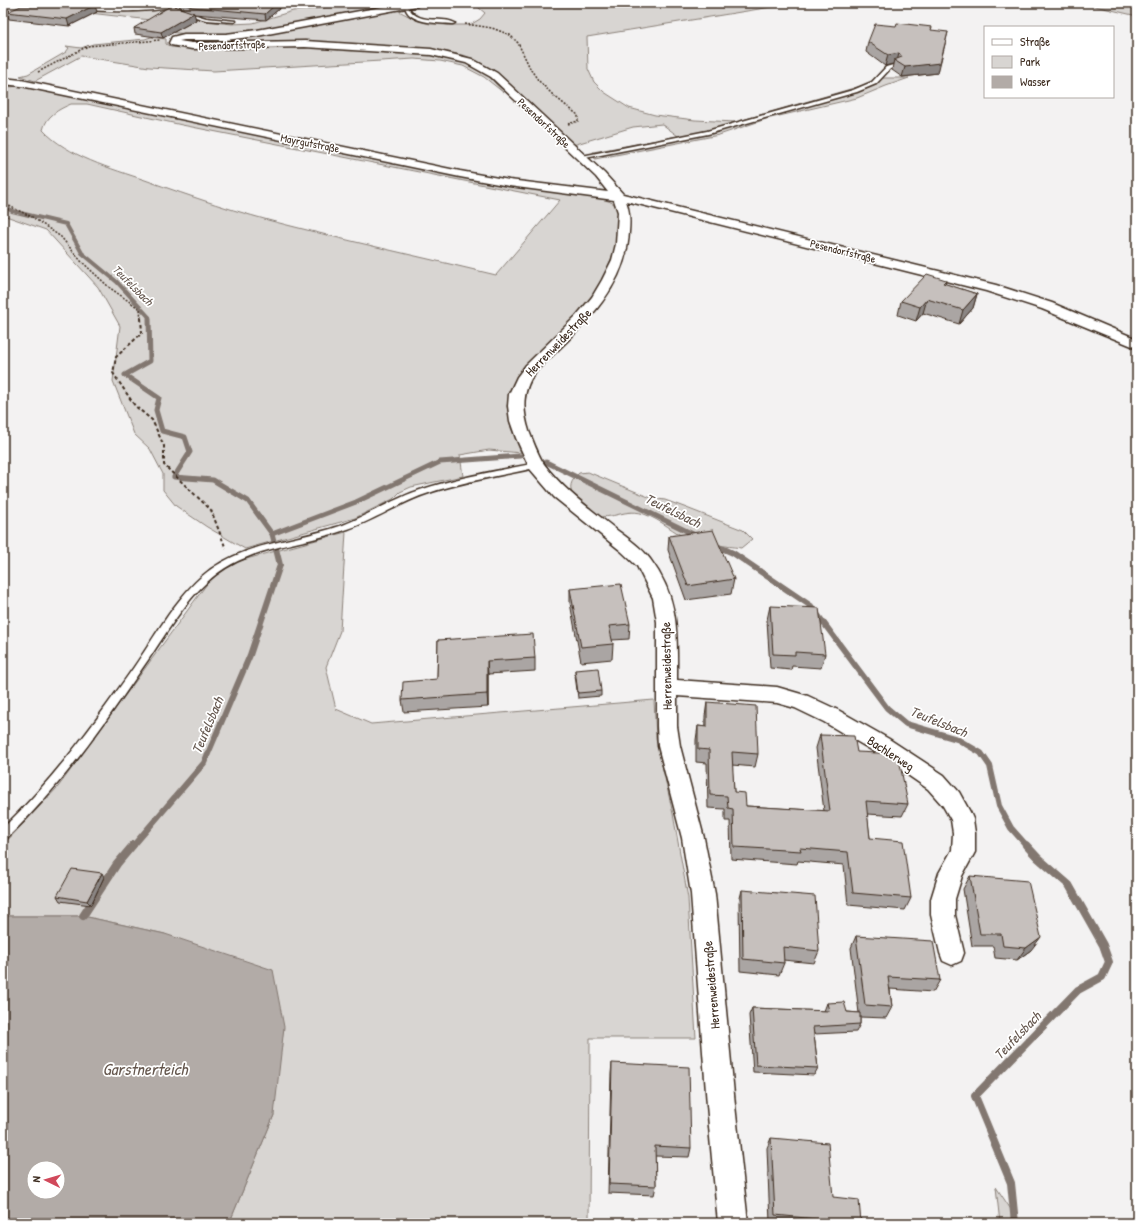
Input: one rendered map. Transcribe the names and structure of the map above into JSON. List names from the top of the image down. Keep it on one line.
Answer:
{"streets":{"street":["Pesendorfstraße","Mayrgutstraße","Herrenweidestraße","Bachlerweg"]},"crossings":[["Pesendorfstraße","Mayrgutstraße"],["Pesendorfstraße","Herrenweidestraße"],["Mayrgutstraße","Herrenweidestraße"],["Herrenweidestraße","Bachlerweg"]],"water":["Teufelsbach","Garstnerteich"],"legend":["Straße","Park","Wasser"],"north":"left"}
